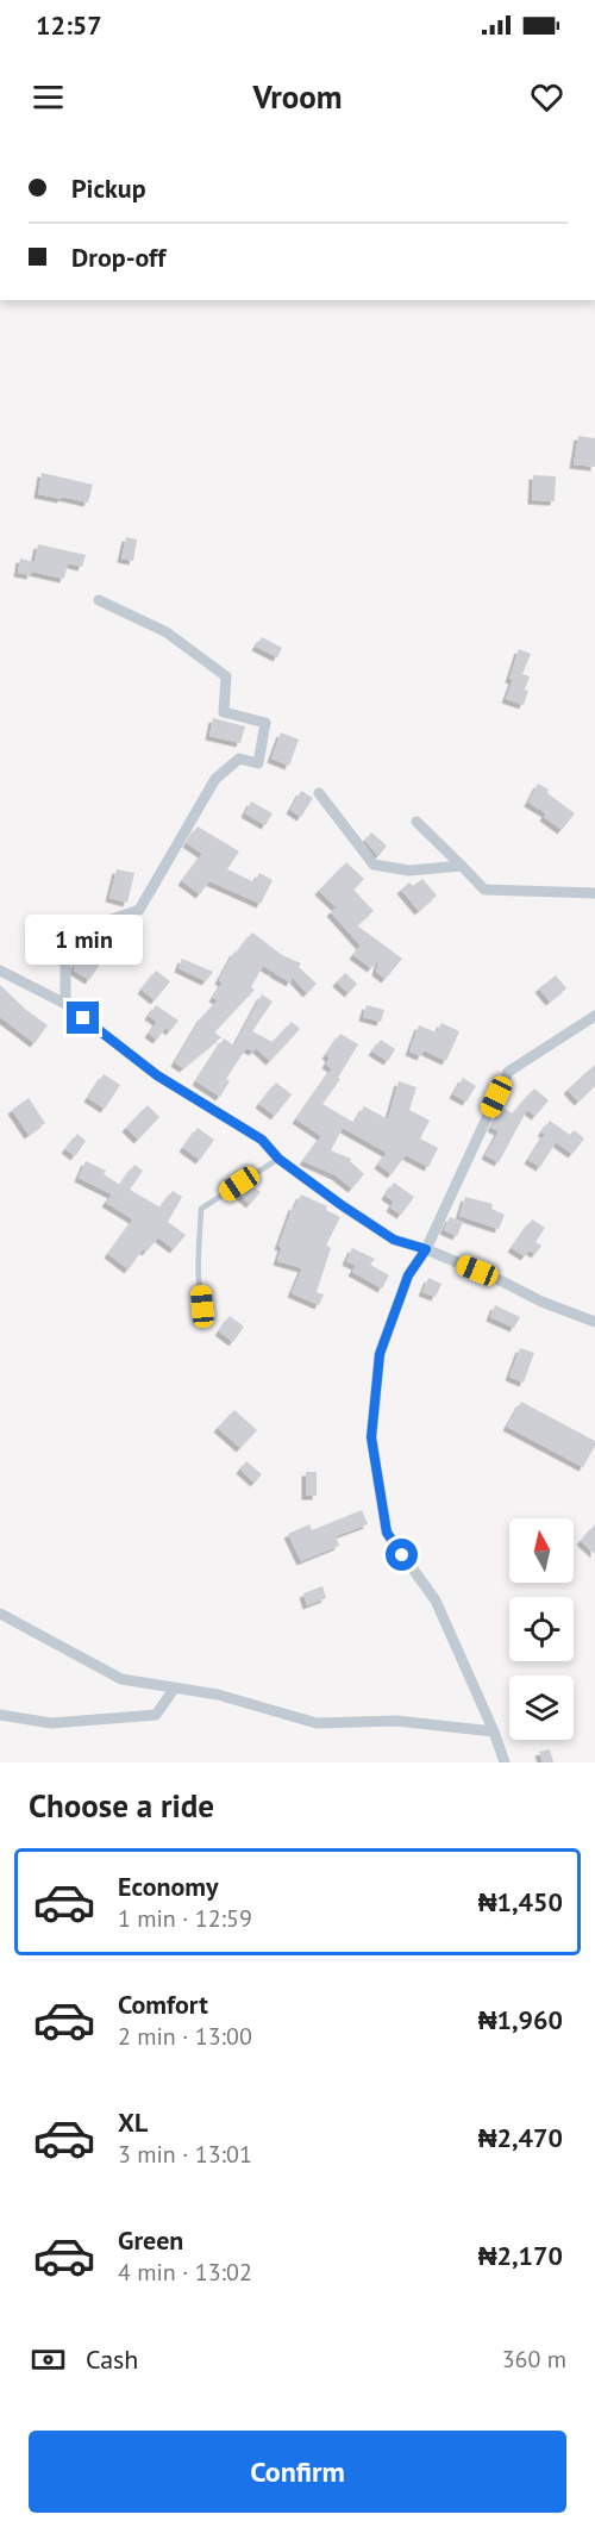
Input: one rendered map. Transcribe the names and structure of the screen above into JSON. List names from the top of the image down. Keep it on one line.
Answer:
{"north":"top","page":{"status":"12:57","header":"Vroom","banner":["Pickup","Drop-off"],"bubble":"1 min","heading":"Choose a ride","list":[{"name":"Economy","note":"1 min · 12:59","value":"₦1,450"},{"name":"Comfort","note":"2 min · 13:00","value":"₦1,960"},{"name":"XL","note":"3 min · 13:01","value":"₦2,470"},{"name":"Green","note":"4 min · 13:02","value":"₦2,170"}],"pay":["Cash","360 m"],"buttons":"Confirm"}}
